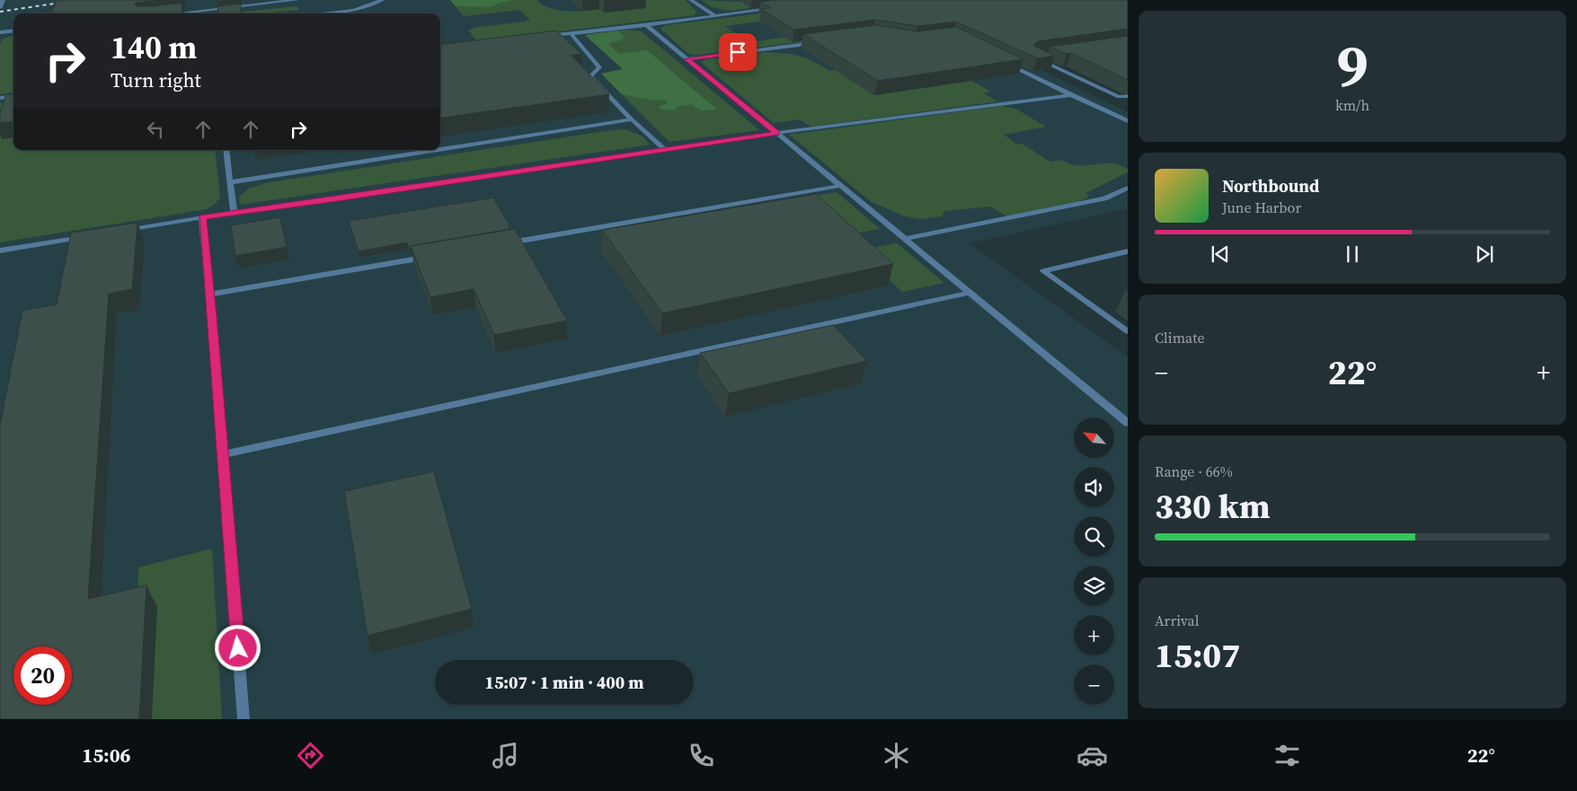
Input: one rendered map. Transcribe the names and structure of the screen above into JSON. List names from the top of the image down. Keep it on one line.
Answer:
{"north":"top left","page":{"tile":[["9","km/h"],"Climate",["Range · 66%","330 km"],["Arrival","15:07"]],"turn":["140 m","Turn right"],"song":["Northbound","June Harbor"],"heat":["−","22°","+"],"map_buttons":["+","−"],"limit":"20","trip":"15:07 · 1 min · 400 m","tabs":["15:06","22°"]}}
